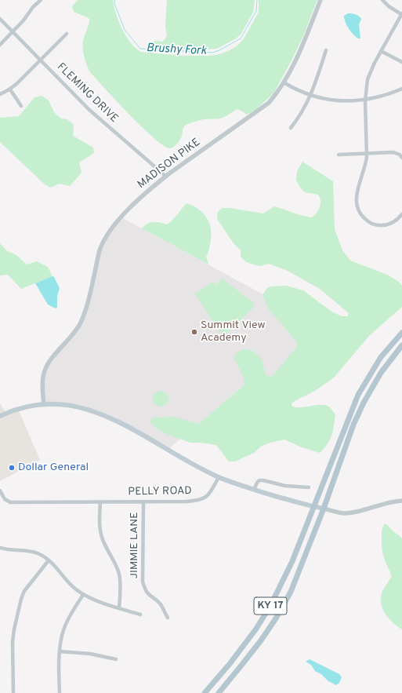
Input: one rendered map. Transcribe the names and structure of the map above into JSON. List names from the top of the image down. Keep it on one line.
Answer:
{"streets":{"main road":["KY 17"],"street":["FLEMING DRIVE","MADISON PIKE","PELLY ROAD","JIMMIE LANE"]},"crossings":[["FLEMING DRIVE","MADISON PIKE"],["PELLY ROAD","JIMMIE LANE"]],"water":["Brushy Fork"],"places":["Summit View Academy","Dollar General"]}
